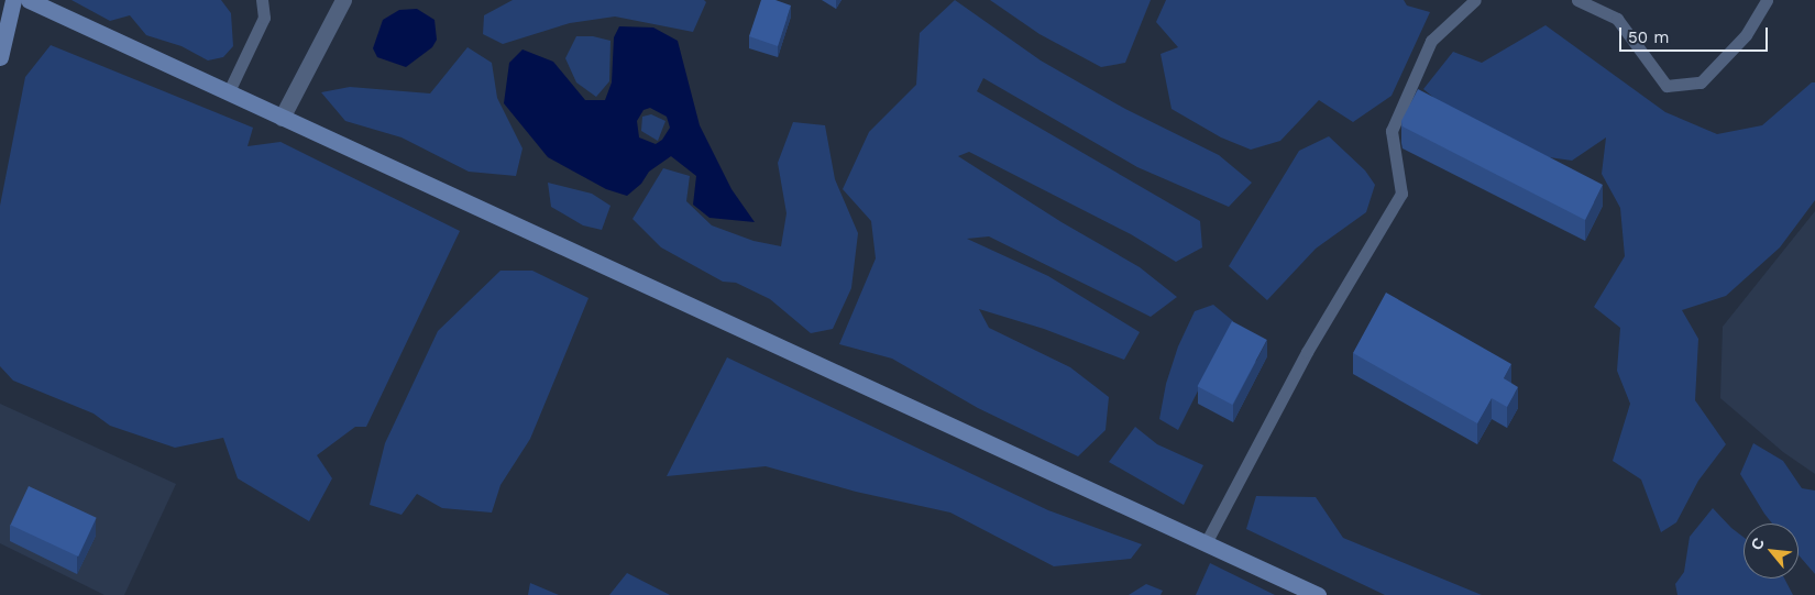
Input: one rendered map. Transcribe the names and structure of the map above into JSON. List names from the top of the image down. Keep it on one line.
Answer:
{"scale_bar":"50 m","north":"top left"}
